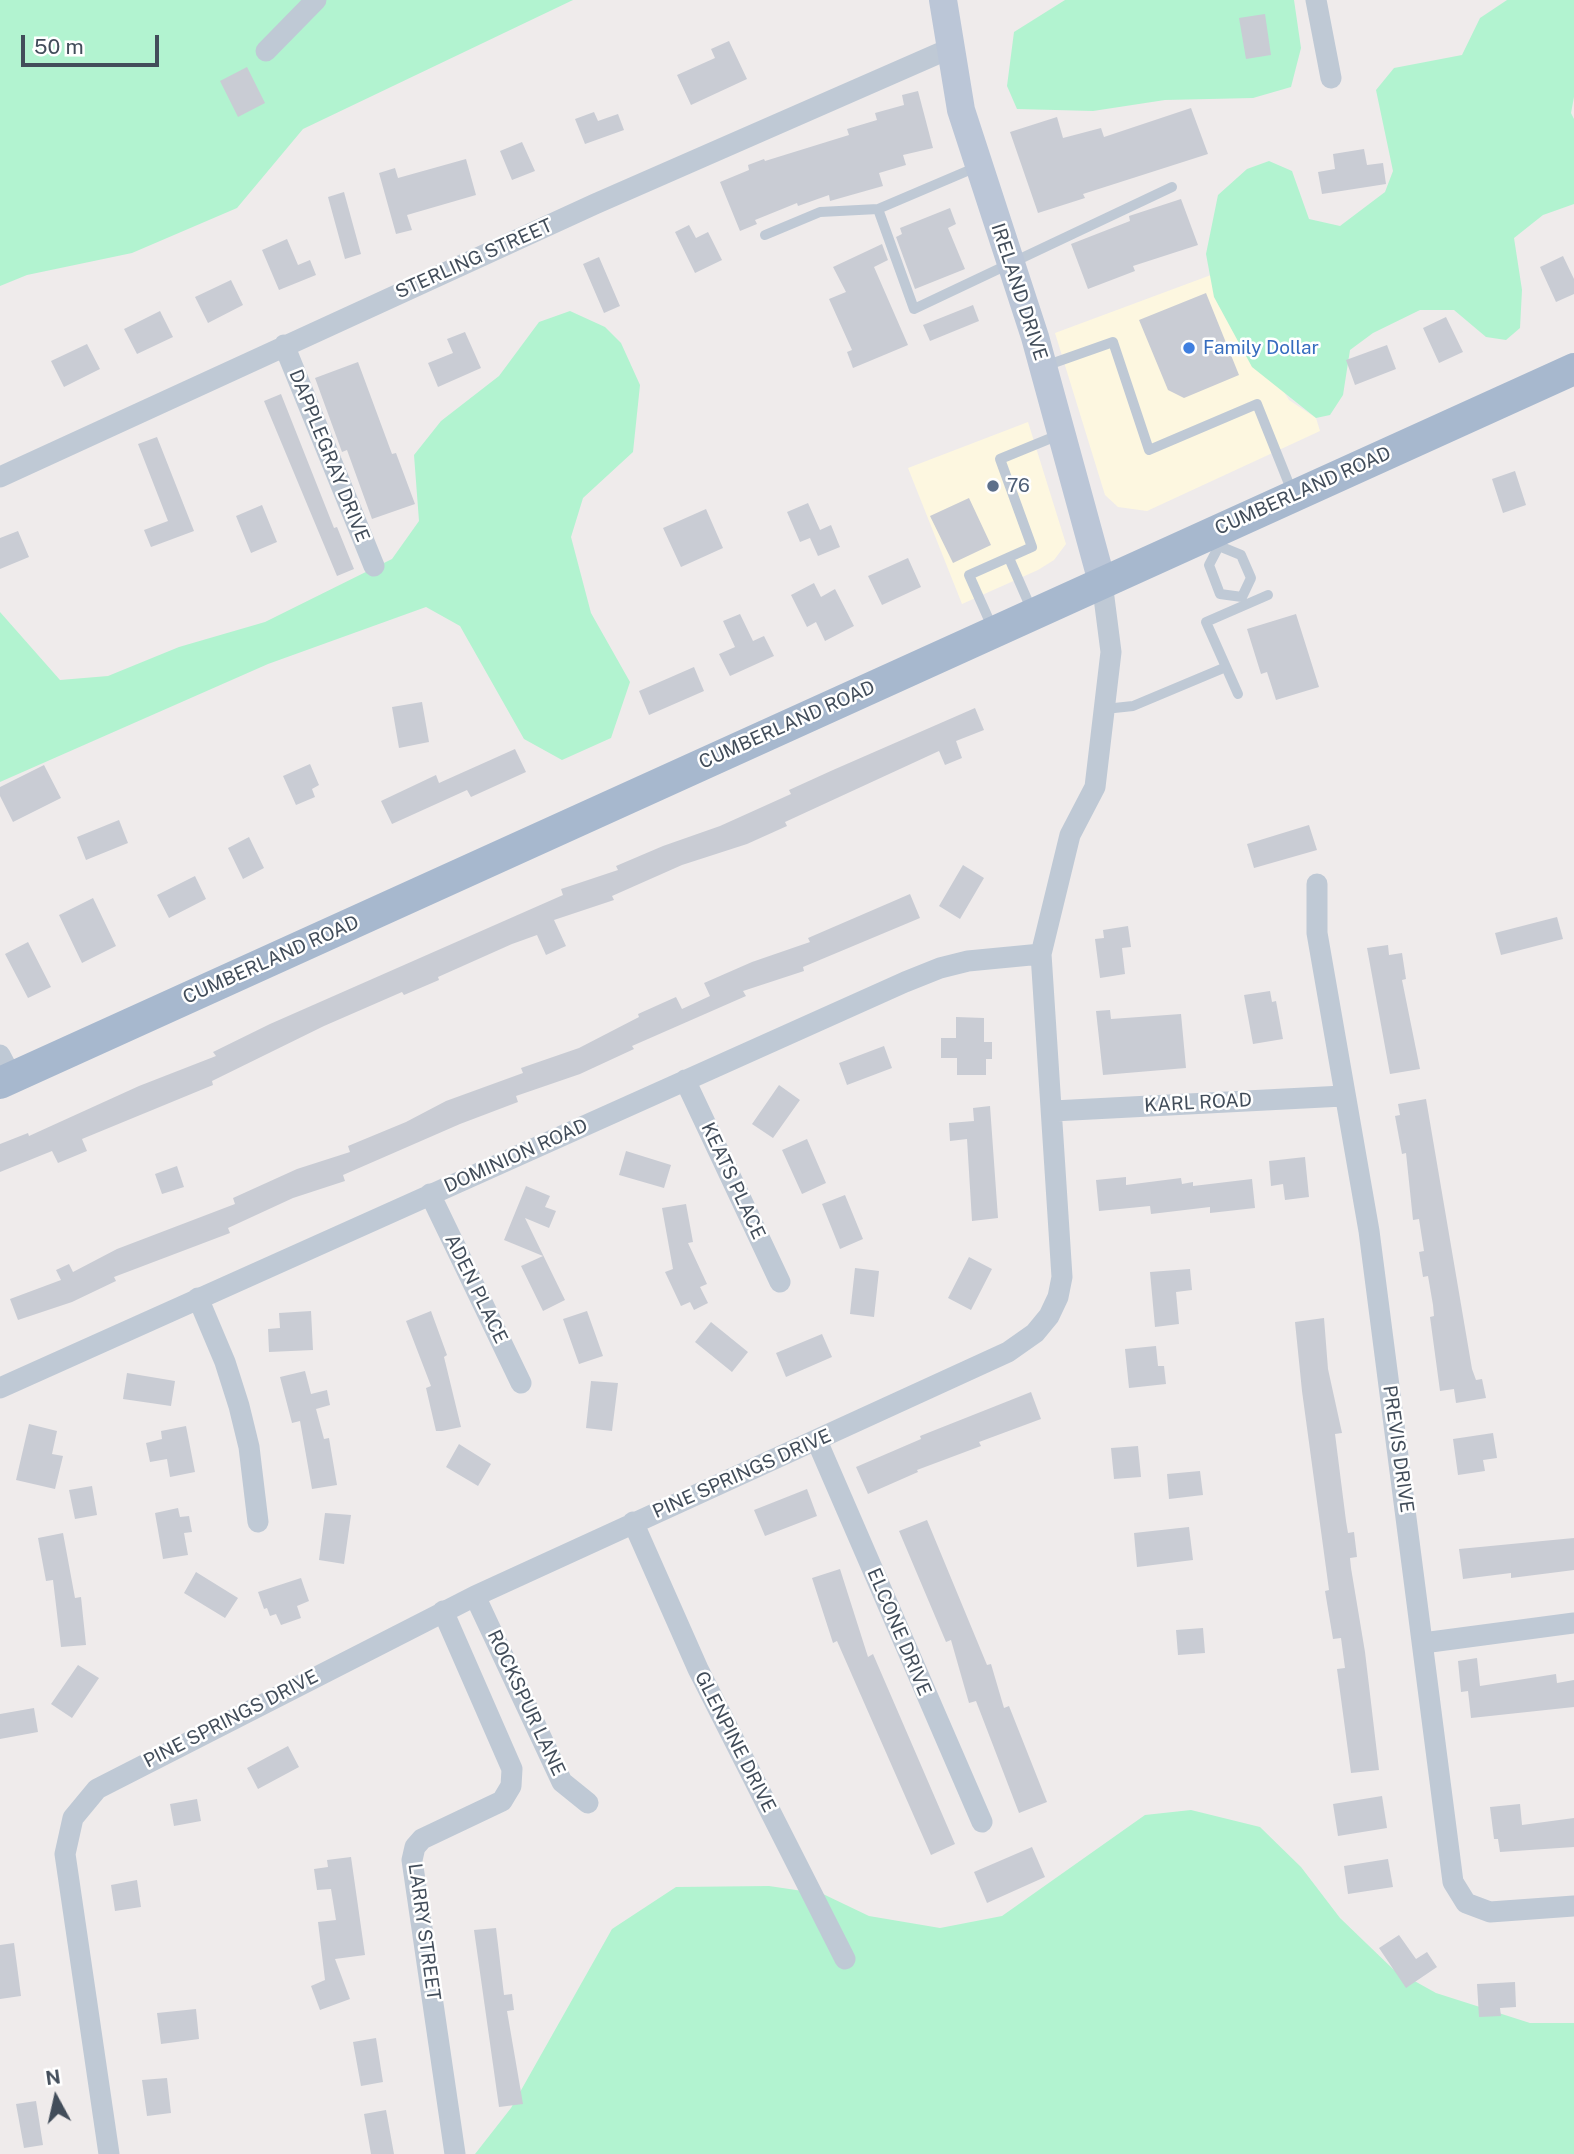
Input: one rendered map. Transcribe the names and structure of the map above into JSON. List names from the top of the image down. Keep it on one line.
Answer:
{"streets":{"main road":["IRELAND DRIVE","CUMBERLAND ROAD"],"street":["STERLING STREET","DAPPLEGRAY DRIVE","KARL ROAD","DOMINION ROAD","KEATS PLACE","ADEN PLACE","PREVIS DRIVE","PINE SPRINGS DRIVE","ELCONE DRIVE","ROCKSPUR LANE","GLENPINE DRIVE","LARRY STREET"]},"crossings":[["STERLING STREET","IRELAND DRIVE"],["STERLING STREET","DAPPLEGRAY DRIVE"],["IRELAND DRIVE","CUMBERLAND ROAD"],["IRELAND DRIVE","PINE SPRINGS DRIVE"],["CUMBERLAND ROAD","PINE SPRINGS DRIVE"],["KARL ROAD","PREVIS DRIVE"],["KARL ROAD","PINE SPRINGS DRIVE"],["DOMINION ROAD","KEATS PLACE"],["DOMINION ROAD","ADEN PLACE"],["DOMINION ROAD","PINE SPRINGS DRIVE"],["PINE SPRINGS DRIVE","ELCONE DRIVE"],["PINE SPRINGS DRIVE","ROCKSPUR LANE"],["PINE SPRINGS DRIVE","GLENPINE DRIVE"],["PINE SPRINGS DRIVE","LARRY STREET"]],"places":["Family Dollar","76"],"scale_bar":"50 m","north":"top"}
